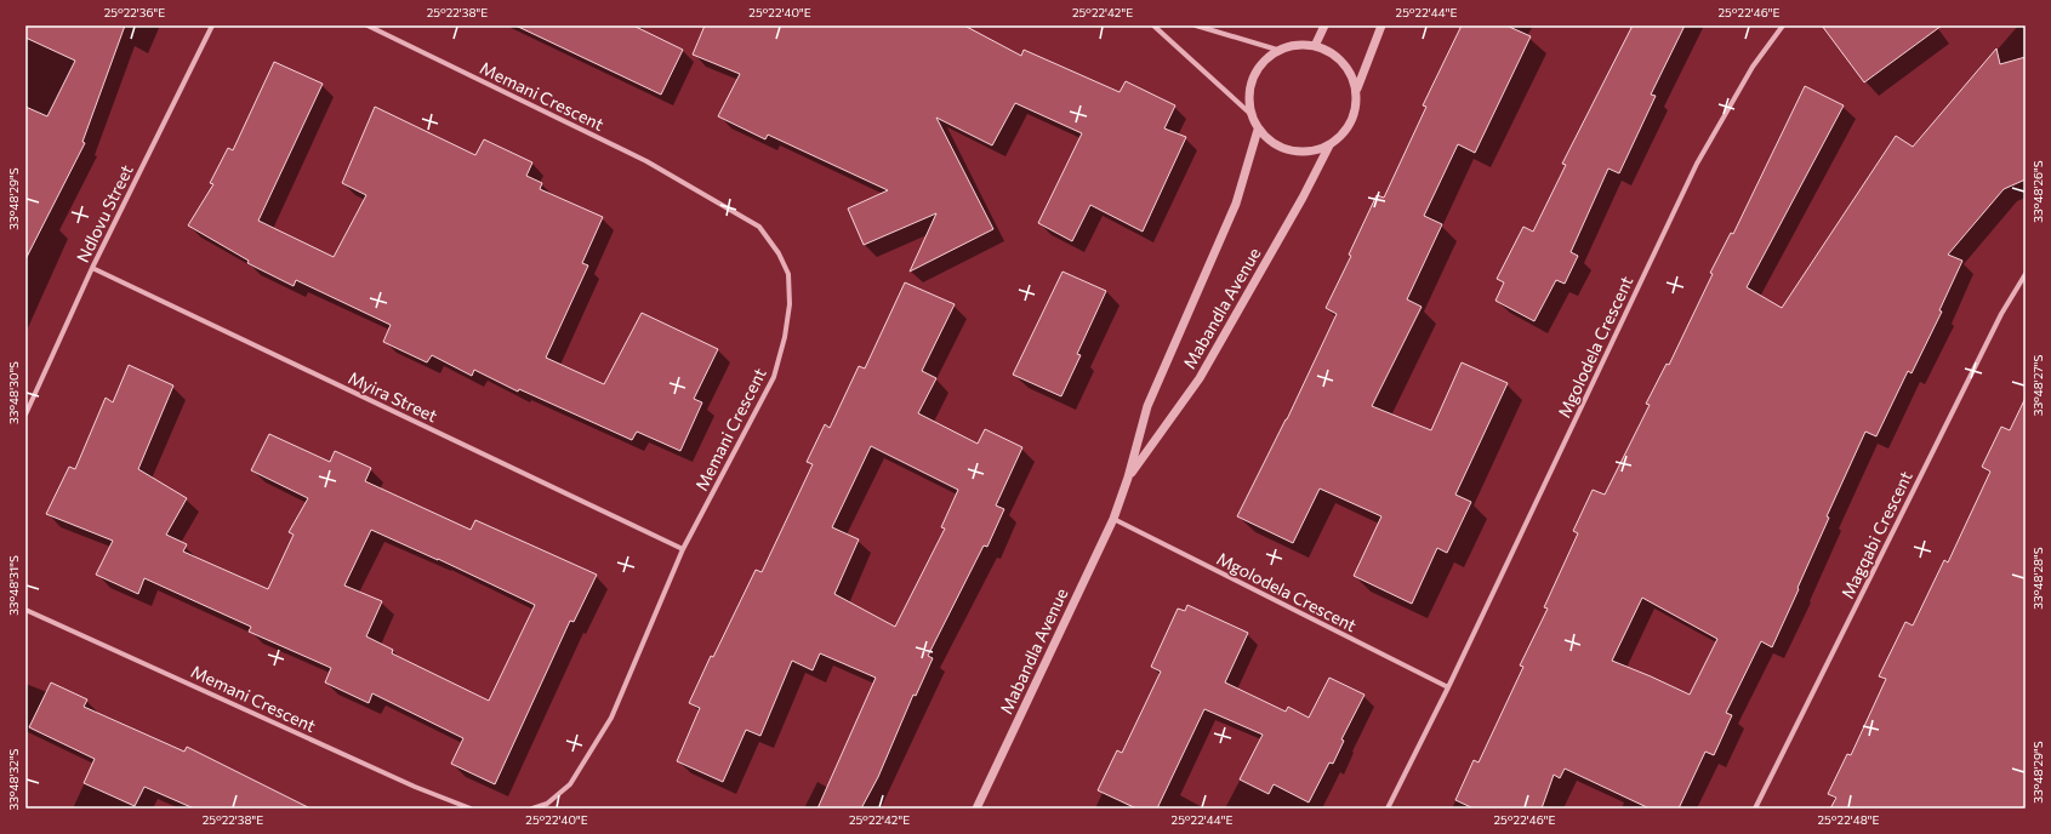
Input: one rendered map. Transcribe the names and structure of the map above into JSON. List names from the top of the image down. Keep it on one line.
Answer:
{"streets":{"street":["Memani Crescent","Ndlovu Street","Mabandla Avenue","Mgolodela Crescent","Myira Street","Magqabi Crescent"]},"crossings":[["Memani Crescent","Myira Street"],["Ndlovu Street","Myira Street"],["Mabandla Avenue","Mgolodela Crescent"]],"coordinates":["25°22'36\"E","25°22'38\"E","25°22'40\"E","25°22'42\"E","25°22'44\"E","25°22'46\"E","33°48'26\"S","33°48'29\"S","33°48'27\"S","33°48'30\"S","33°48'28\"S","33°48'31\"S","33°48'32\"S","25°22'48\"E"]}
